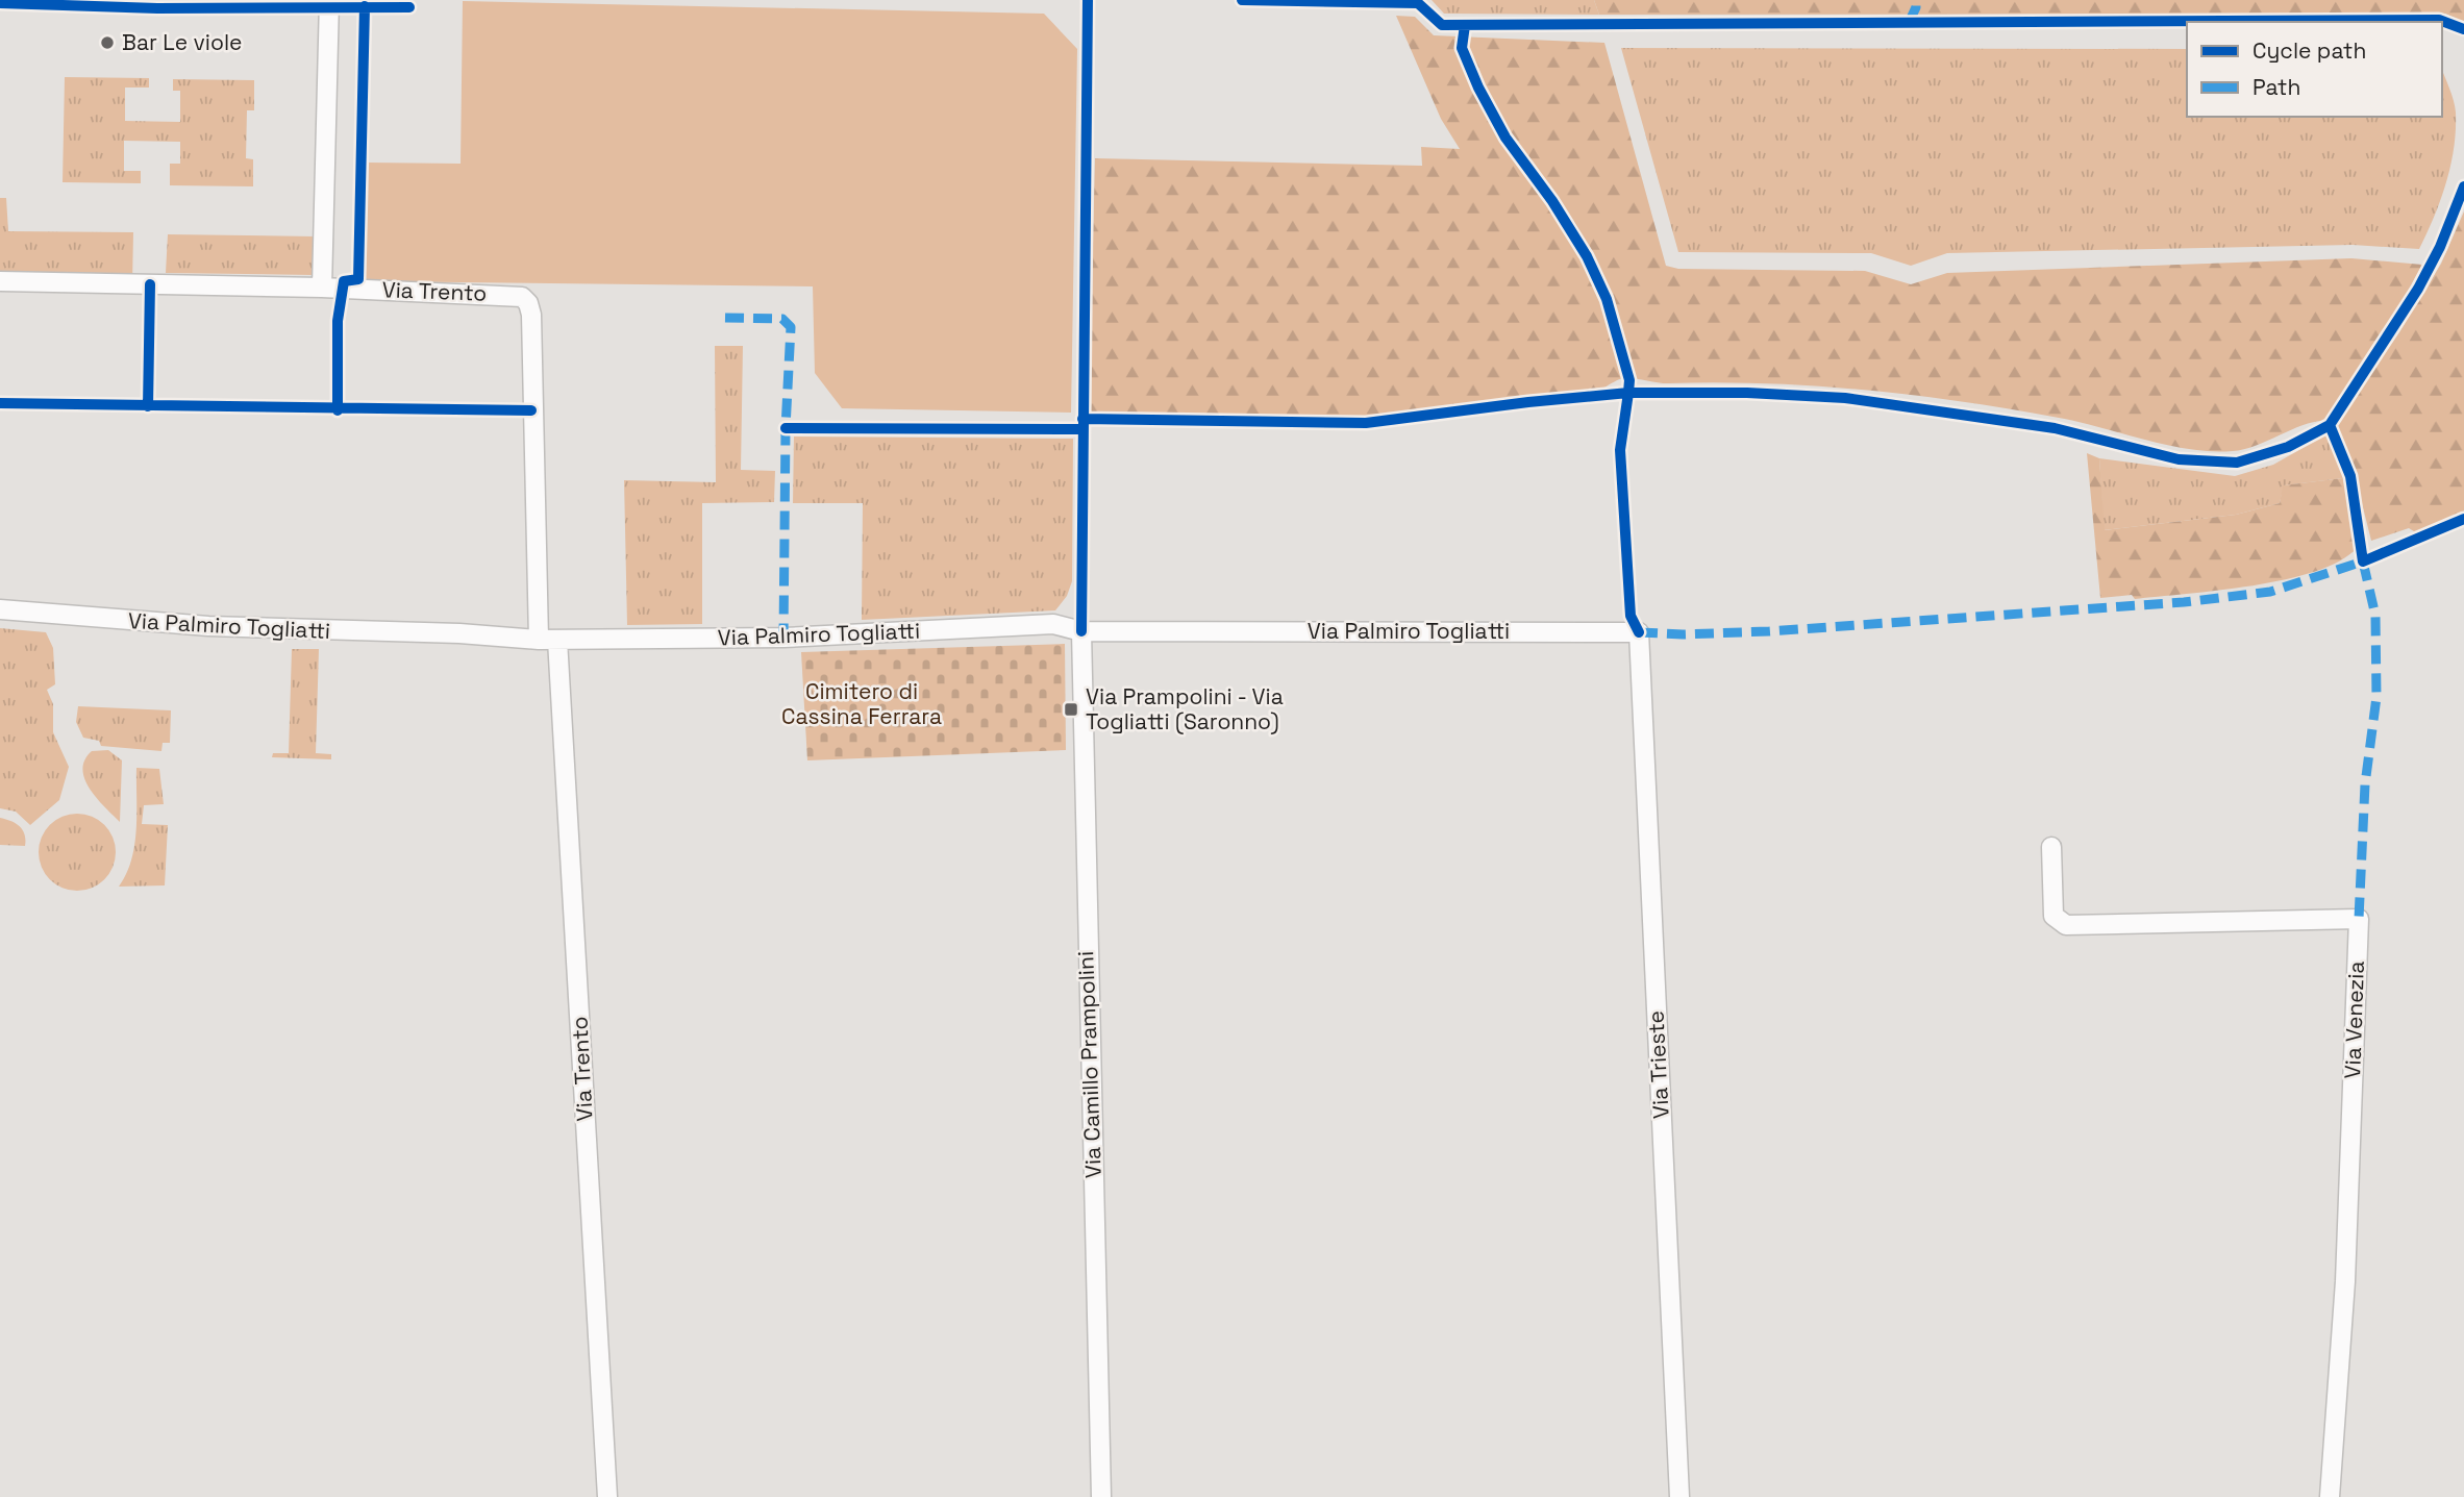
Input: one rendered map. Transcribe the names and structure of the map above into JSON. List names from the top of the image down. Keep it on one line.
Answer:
{"streets":{"street":["Via Trento","Via Palmiro Togliatti","Via Venezia","Via Camillo Prampolini","Via Trieste"]},"crossings":[["Via Trento","Via Palmiro Togliatti"],["Via Palmiro Togliatti","Via Camillo Prampolini"],["Via Palmiro Togliatti","Via Trieste"]],"parks":["Cimitero di Cassina Ferrara"],"places":{"other":["Bar Le viole"],"transit":["Via Prampolini - Via Togliatti (Saronno)"]},"legend":["Cycle path","Path"]}
